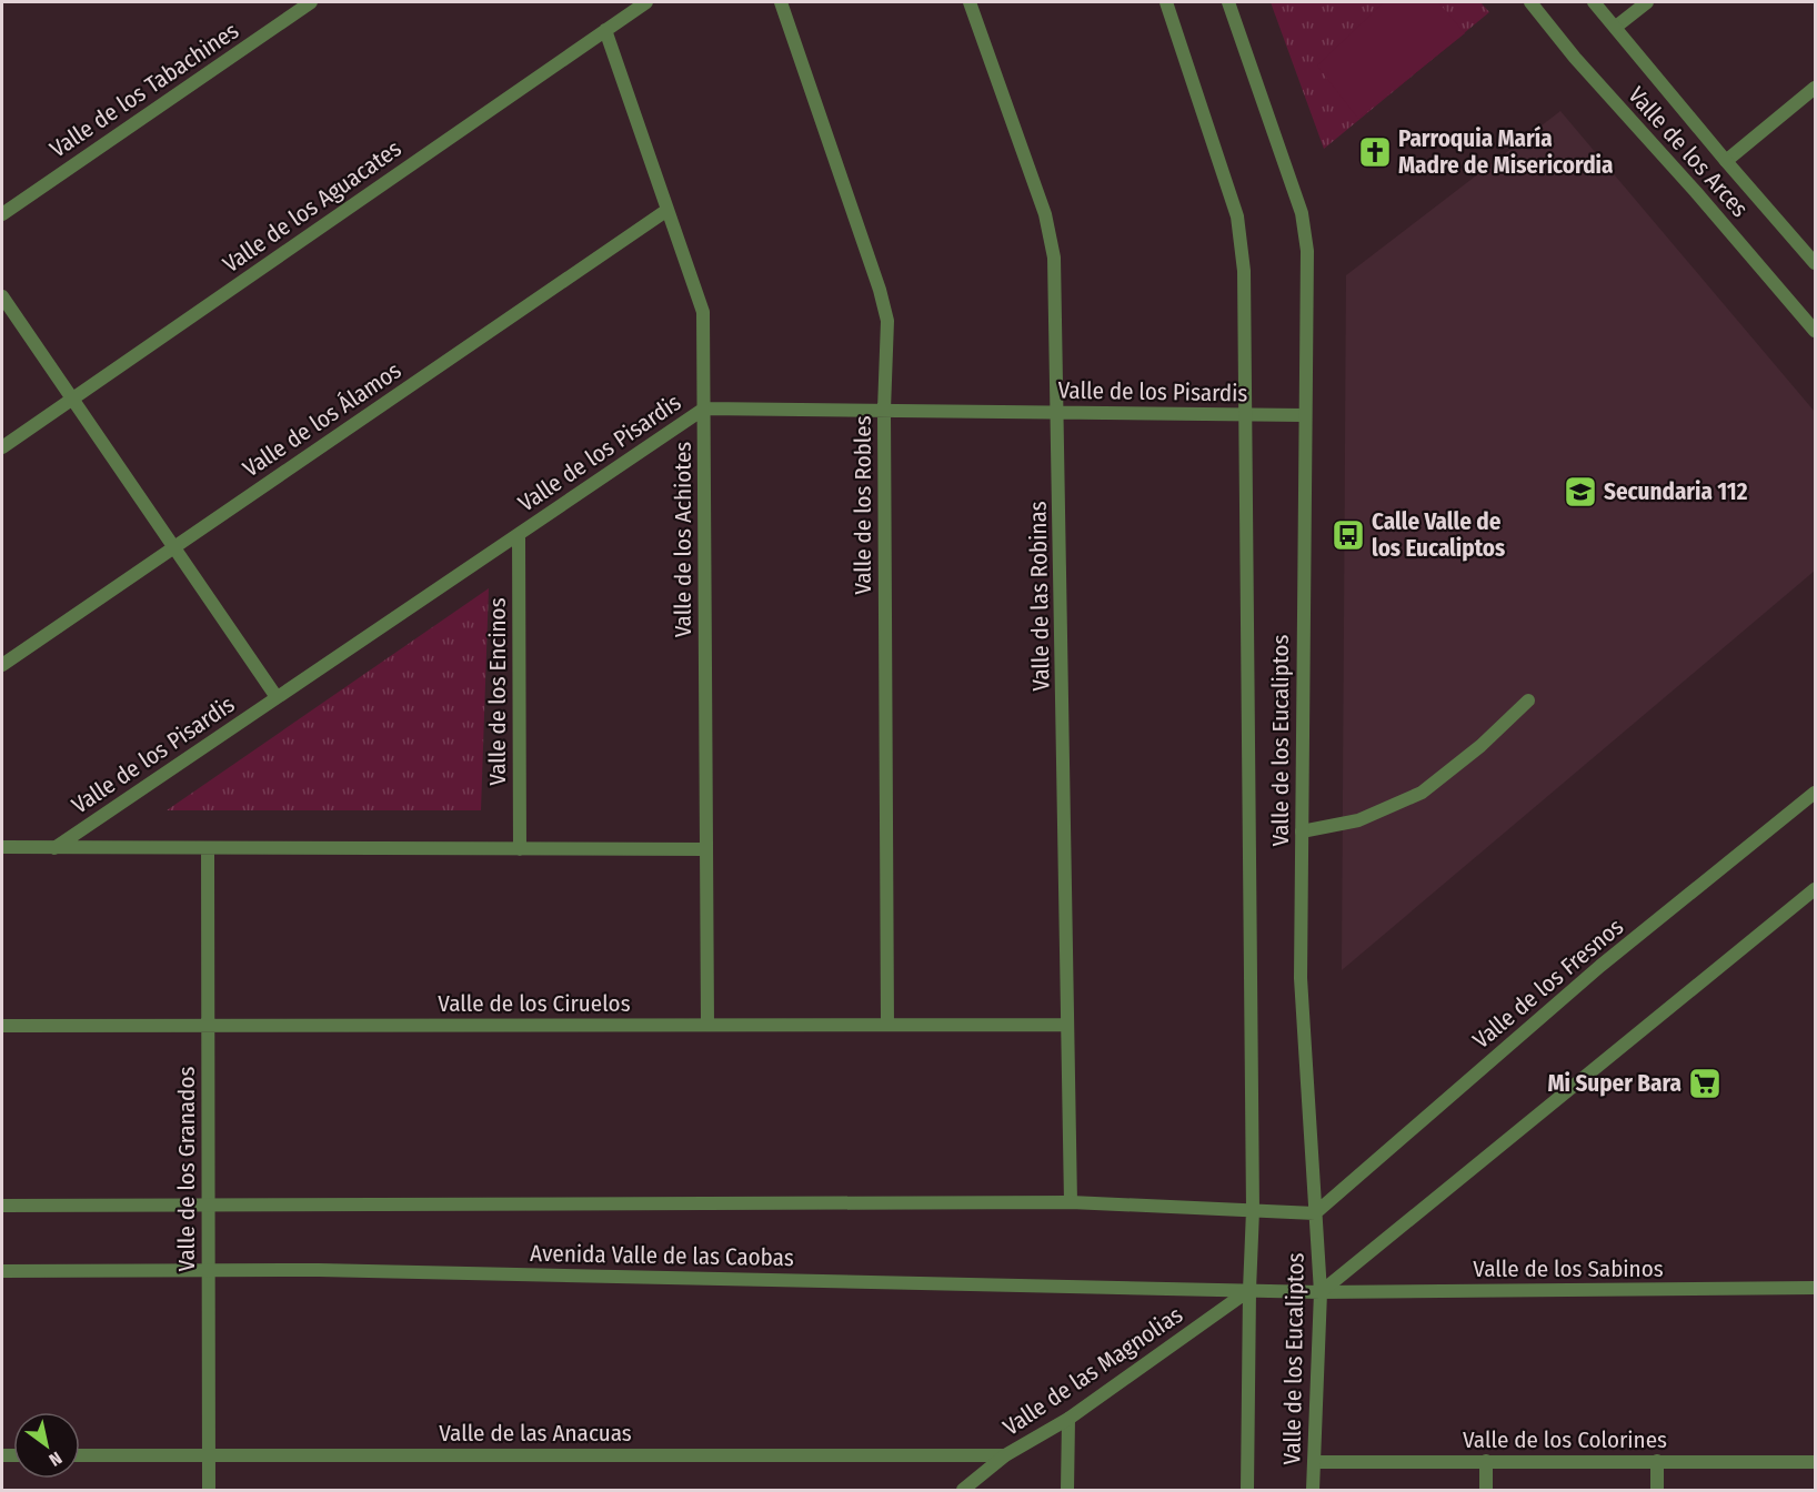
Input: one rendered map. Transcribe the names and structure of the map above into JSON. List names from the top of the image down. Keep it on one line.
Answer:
{"streets":{"street":["Valle de los Tabachines","Valle de los Arces","Valle de los Aguacates","Valle de los Pisardis","Valle de los Álamos","Valle de los Robles","Valle de los Achiotes","Valle de las Robinas","Valle de los Encinos","Valle de los Eucaliptos","Valle de los Fresnos","Valle de los Ciruelos","Valle de los Granados","Avenida Valle de las Caobas","Valle de los Sabinos","Valle de las Magnolias","Valle de las Anacuas","Valle de los Colorines"]},"crossings":[["Valle de los Aguacates","Valle de los Achiotes"],["Valle de los Pisardis","Valle de los Robles"],["Valle de los Pisardis","Valle de los Achiotes"],["Valle de los Pisardis","Valle de las Robinas"],["Valle de los Pisardis","Valle de los Encinos"],["Valle de los Pisardis","Valle de los Eucaliptos"],["Valle de los Álamos","Valle de los Achiotes"],["Valle de los Robles","Valle de los Ciruelos"],["Valle de los Achiotes","Valle de los Ciruelos"],["Valle de las Robinas","Valle de los Ciruelos"],["Valle de las Robinas","Avenida Valle de las Caobas"],["Valle de los Eucaliptos","Valle de los Fresnos"],["Valle de los Eucaliptos","Avenida Valle de las Caobas"],["Valle de los Eucaliptos","Valle de los Sabinos"],["Valle de los Eucaliptos","Valle de las Magnolias"],["Valle de los Eucaliptos","Valle de los Colorines"],["Valle de los Fresnos","Avenida Valle de las Caobas"],["Valle de los Ciruelos","Valle de los Granados"],["Valle de los Granados","Avenida Valle de las Caobas"],["Valle de los Granados","Valle de las Anacuas"],["Avenida Valle de las Caobas","Valle de los Sabinos"],["Avenida Valle de las Caobas","Valle de las Magnolias"],["Valle de las Magnolias","Valle de las Anacuas"]],"places":{"church":["Parroquia María Madre de Misericordia"],"school or university":["Secundaria 112"],"bus stop":["Calle Valle de los Eucaliptos"],"supermarket":["Mi Super Bara"]},"north":"bottom right"}
